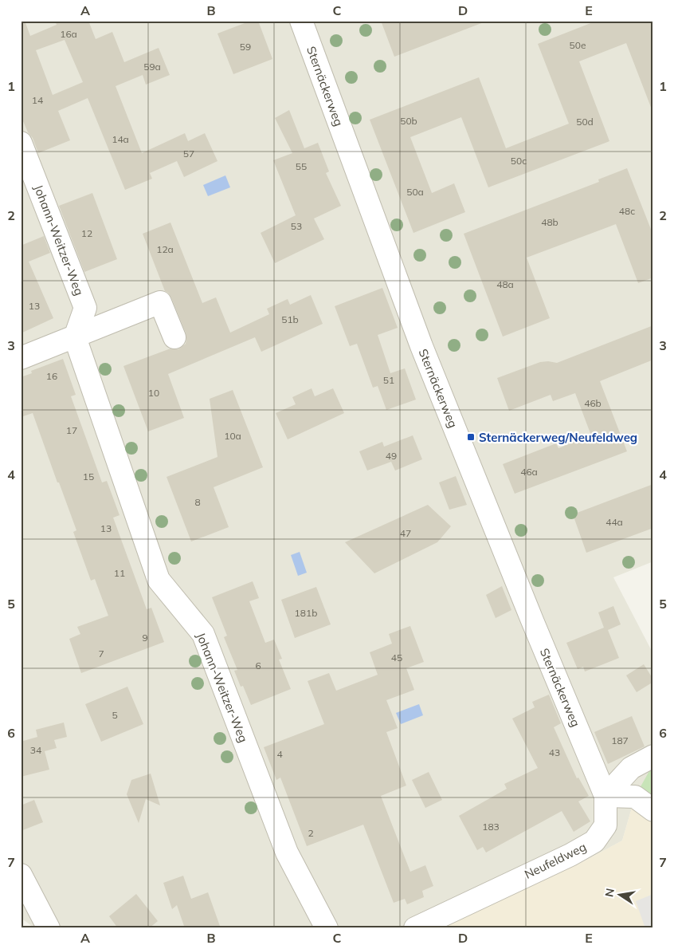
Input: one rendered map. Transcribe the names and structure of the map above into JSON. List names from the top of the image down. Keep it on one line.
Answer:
{"streets":{"street":["Sternäckerweg","Johann-Weitzer-Weg","Neufeldweg"]},"crossings":[["Sternäckerweg","Neufeldweg"]],"places":{"transit":["Sternäckerweg/Neufeldweg"]},"house_numbers":["16a","50e","59","59a","14","50b","50d","14a","57","50c","55","50a","48c","48b","53","12","12a","48a","13","51b","16","51","10","46b","17","10a","49","46a","15","8","44a","13","47","11","181b","9","7","45","6","5","187","34","43","4","183","2"],"north":"left","grid":{"columns":["A","B","C","D","E"],"rows":["1","2","3","4","5","6","7"]}}
